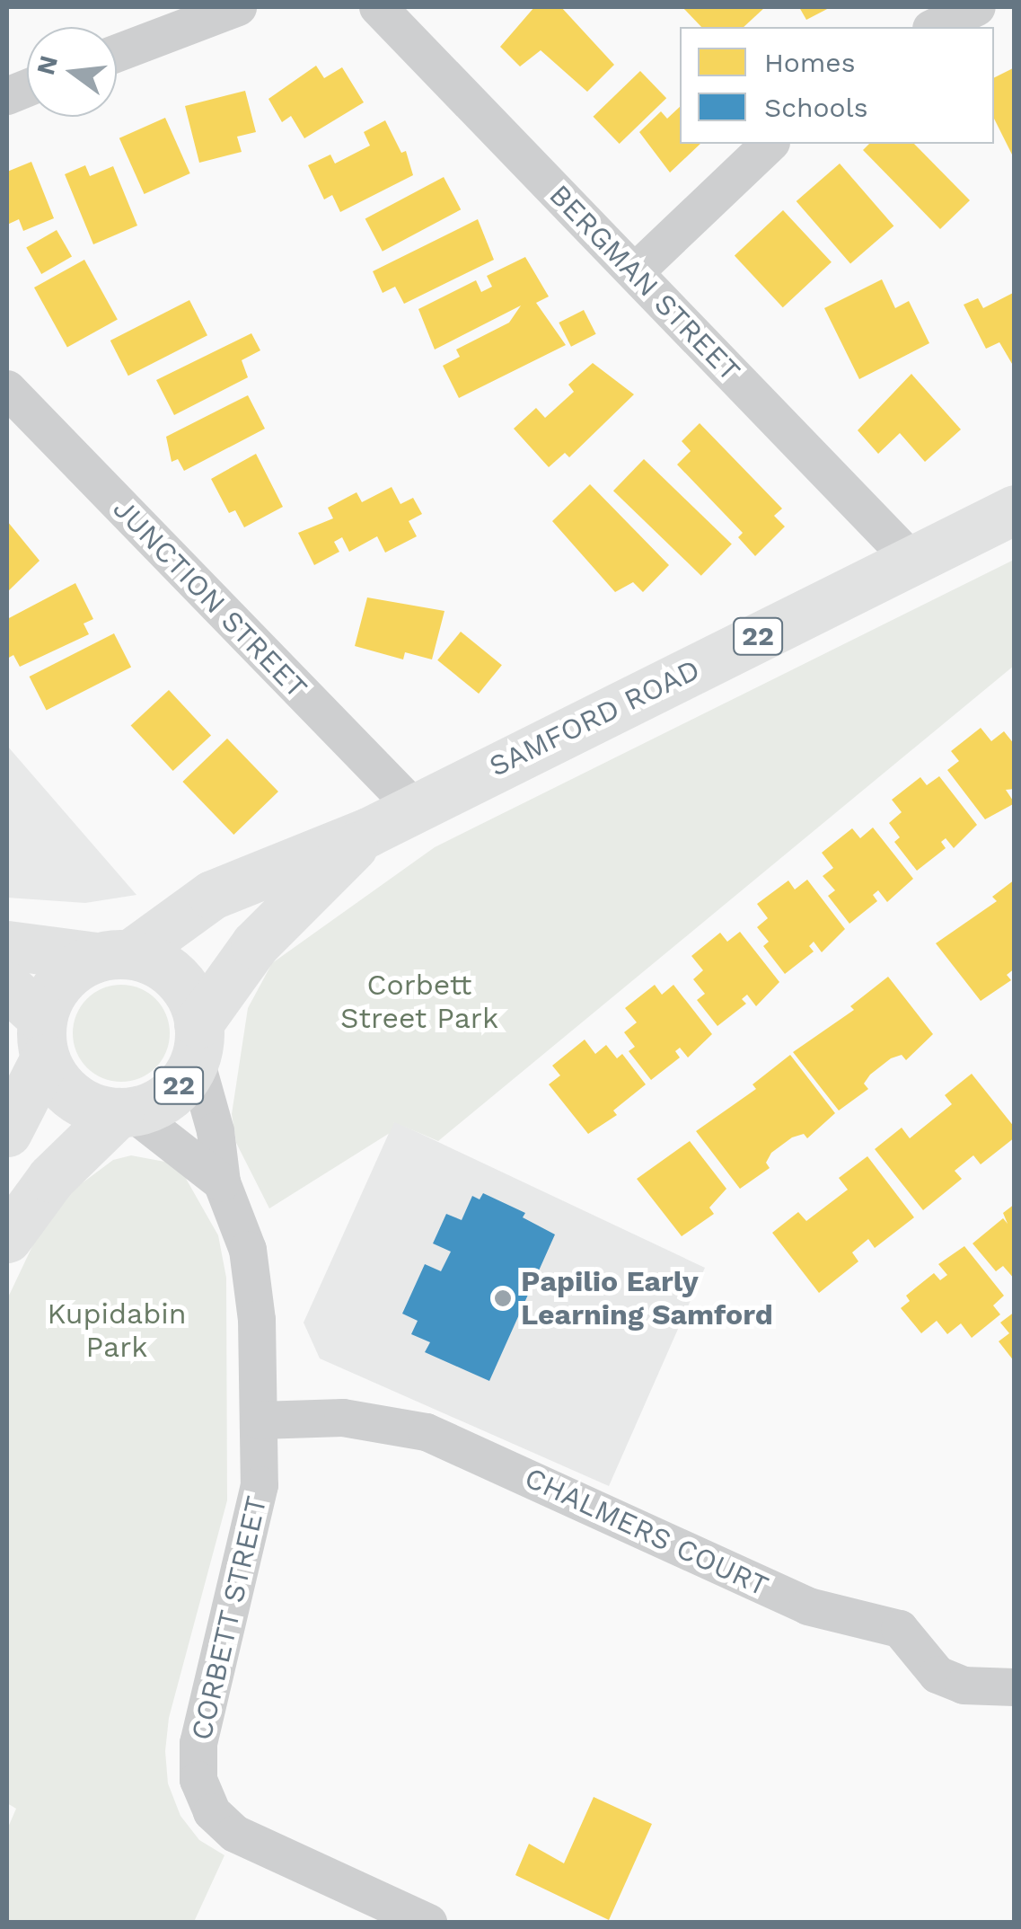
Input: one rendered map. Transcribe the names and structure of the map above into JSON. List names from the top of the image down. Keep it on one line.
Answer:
{"streets":{"main road":["22","SAMFORD ROAD"],"street":["BERGMAN STREET","JUNCTION STREET","CHALMERS COURT","CORBETT STREET"]},"crossings":[["BERGMAN STREET","SAMFORD ROAD"],["JUNCTION STREET","SAMFORD ROAD"],["22","SAMFORD ROAD"],["22","CORBETT STREET"],["SAMFORD ROAD","CORBETT STREET"],["CHALMERS COURT","CORBETT STREET"]],"parks":["Corbett Street Park","Kupidabin Park"],"places":["Papilio Early Learning Samford"],"legend":["Homes","Schools"],"north":"left"}
